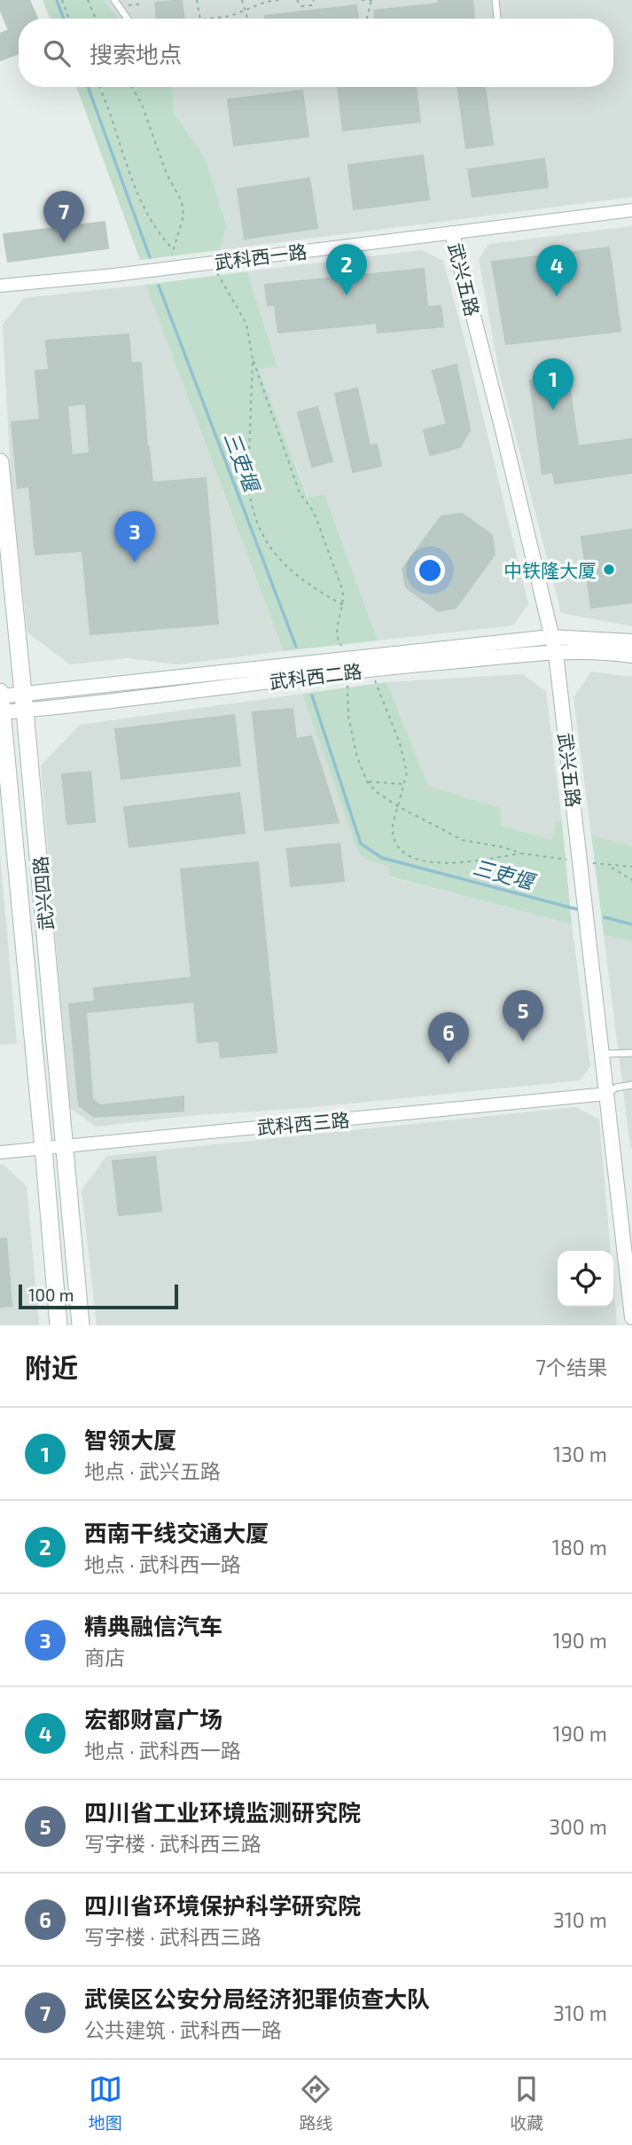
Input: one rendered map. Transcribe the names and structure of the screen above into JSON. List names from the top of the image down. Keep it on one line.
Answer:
{"streets":{"main road":["武兴四路"],"street":["武科西一路","武兴五路","武科西二路","武科西三路"]},"crossings":[["武科西一路","武兴五路"],["武兴五路","武科西二路"],["武兴五路","武科西三路"],["武科西二路","武兴四路"],["武兴四路","武科西三路"]],"water":["三吏堰"],"places":["中铁隆大厦"],"scale_bar":"100 m","page":{"search":"搜索地点","pins":["7","2","4","1","3","5","6"],"scale":"100 m","heading":["附近","7个结果"],"list":[{"mark":"1","name":"智领大厦","note":"地点 · 武兴五路","value":"130 m"},{"mark":"2","name":"西南干线交通大厦","note":"地点 · 武科西一路","value":"180 m"},{"mark":"3","name":"精典融信汽车","note":"商店","value":"190 m"},{"mark":"4","name":"宏都财富广场","note":"地点 · 武科西一路","value":"190 m"},{"mark":"5","name":"四川省工业环境监测研究院","note":"写字楼 · 武科西三路","value":"300 m"},{"mark":"6","name":"四川省环境保护科学研究院","note":"写字楼 · 武科西三路","value":"310 m"},{"mark":"7","name":"武侯区公安分局经济犯罪侦查大队","note":"公共建筑 · 武科西一路","value":"310 m"}],"nav":["地图","路线","收藏"]}}
